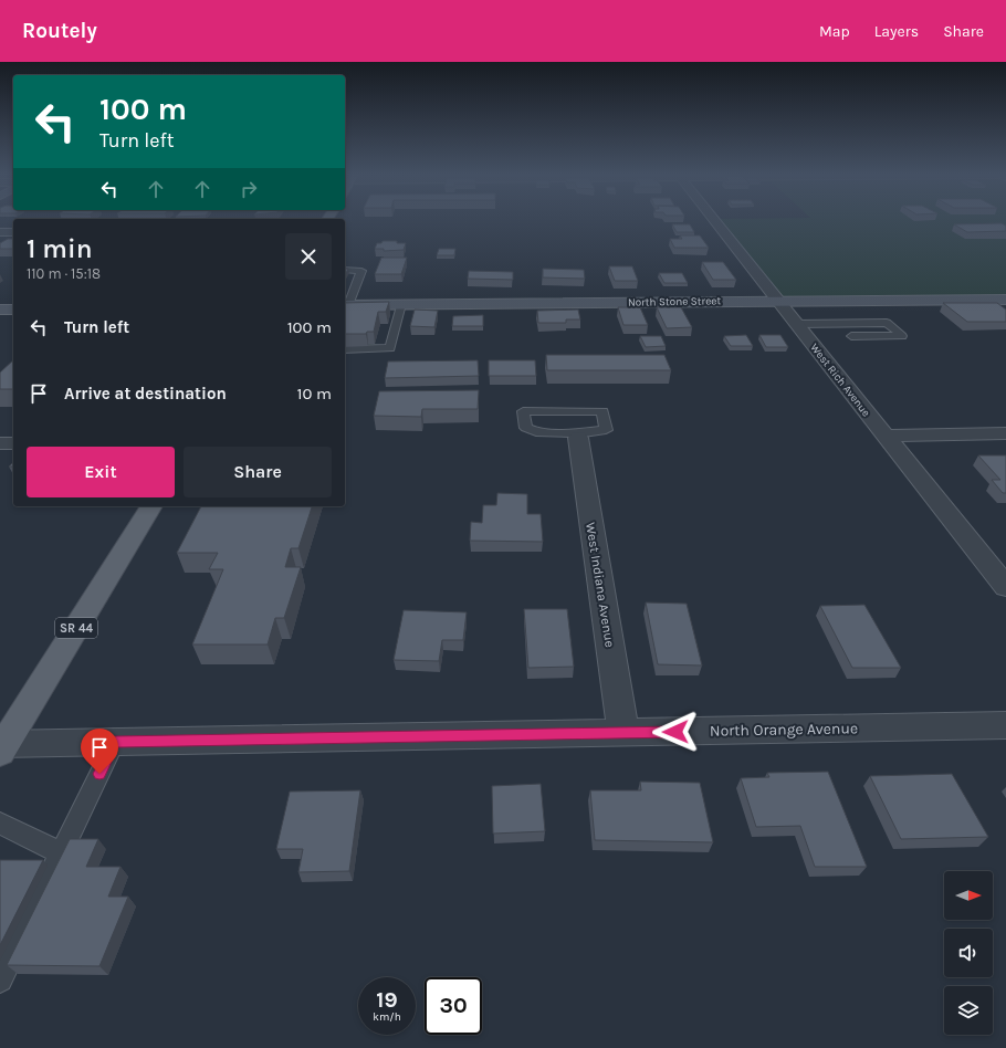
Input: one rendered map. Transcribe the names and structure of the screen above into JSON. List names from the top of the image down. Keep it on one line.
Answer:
{"streets":{"main road":["SR 44"],"street":["North Stone Street","West Rich Avenue","West Indiana Avenue","North Orange Avenue"]},"crossings":[["North Stone Street","West Rich Avenue"],["West Indiana Avenue","North Orange Avenue"],["SR 44","North Orange Avenue"]],"north":"right","page":{"header":"Routely","nav":["Map","Layers","Share"],"turn":["100 m","Turn left"],"heading":["1 min","110 m · 15:18"],"list":[{"name":"Turn left","value":"100 m"},{"name":"Arrive at destination","value":"10 m"}],"buttons":["Exit","Share"],"speed":"19 km/h","limit":"30"}}
